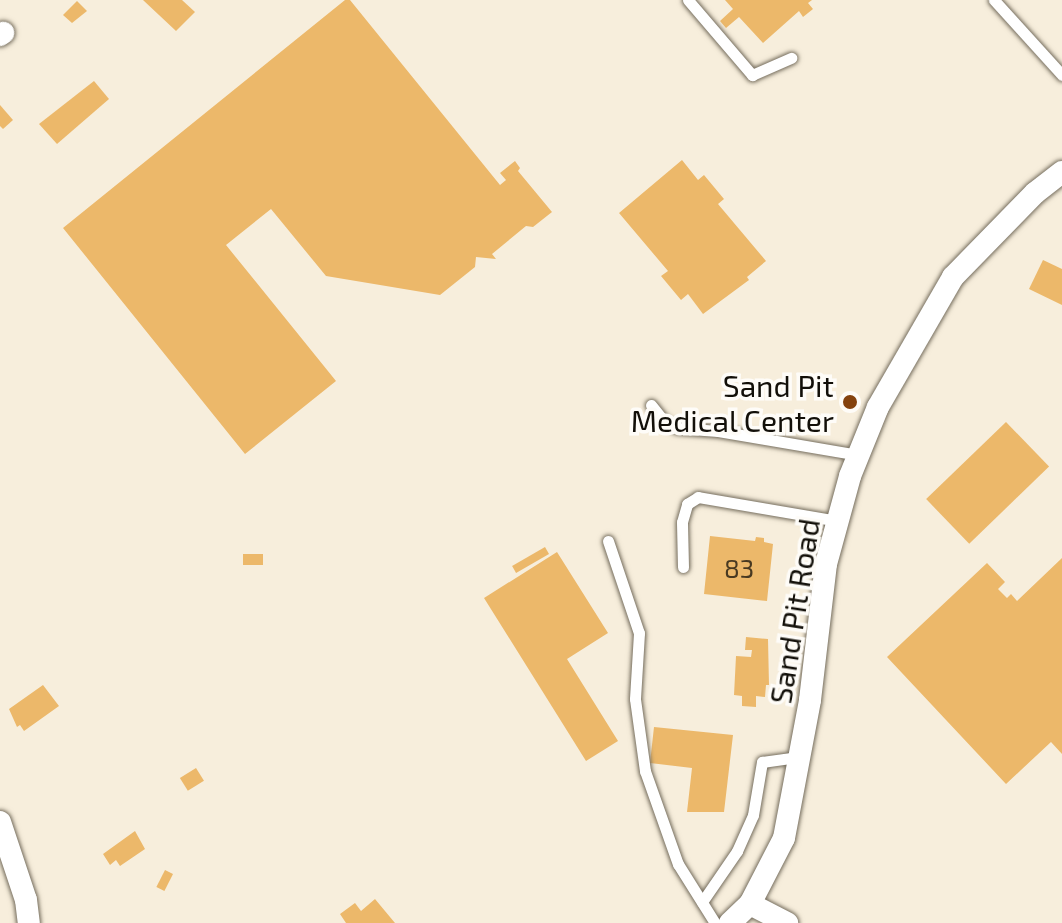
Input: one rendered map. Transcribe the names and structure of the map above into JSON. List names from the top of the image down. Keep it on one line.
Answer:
{"streets":{"street":["Sand Pit Road"]},"places":["Sand Pit Medical Center"],"house_numbers":["83"]}
